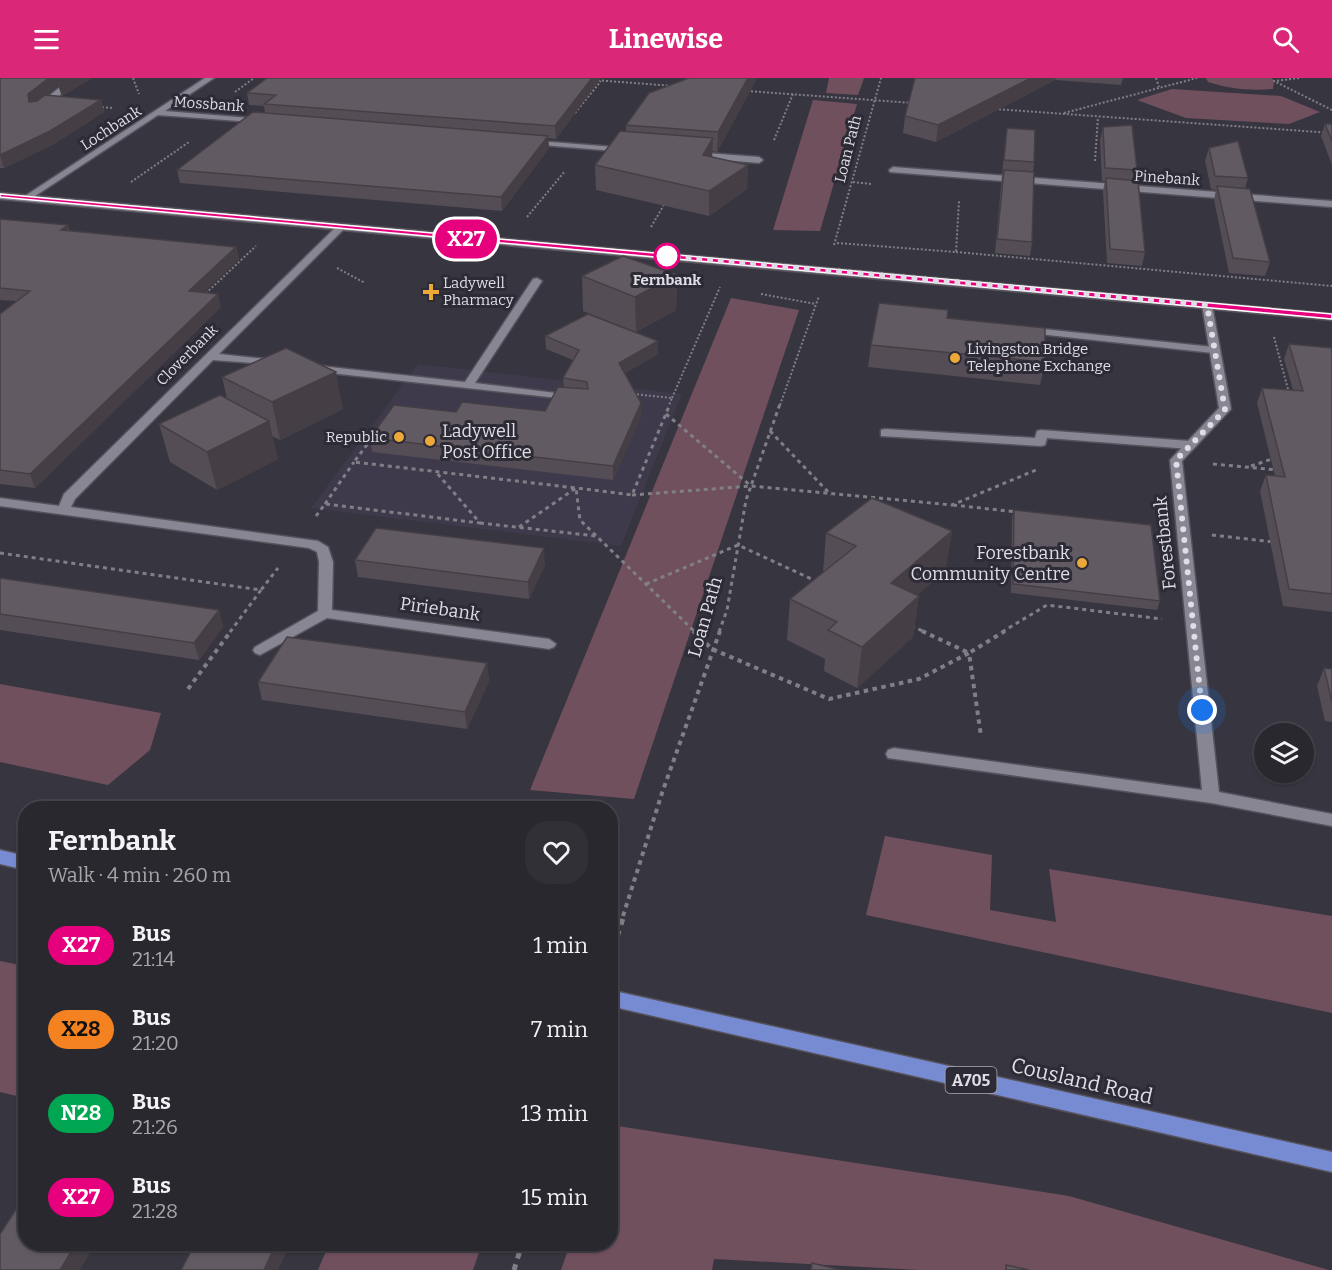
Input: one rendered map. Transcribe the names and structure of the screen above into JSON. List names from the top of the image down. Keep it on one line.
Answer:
{"streets":{"main road":["A705","Cousland Road"],"street":["Mossbank","Lochbank","Pinebank","Cloverbank","Forestbank","Piriebank"],"path":["Loan Path"]},"crossings":[["Mossbank","Lochbank"]],"places":{"other":["Fernbank","Livingston Bridge Telephone Exchange","Republic","Ladywell Post Office","Forestbank Community Centre"],"health":["Ladywell Pharmacy"]},"lines":["bus line X27"],"page":{"header":"Linewise","on_map":"X27","heading":["Fernbank","Walk · 4 min · 260 m"],"list":[{"mark":"X27","name":"Bus","note":"21:14","value":"1 min"},{"mark":"X28","name":"Bus","note":"21:20","value":"7 min"},{"mark":"N28","name":"Bus","note":"21:26","value":"13 min"},{"mark":"X27","name":"Bus","note":"21:28","value":"15 min"}]}}
